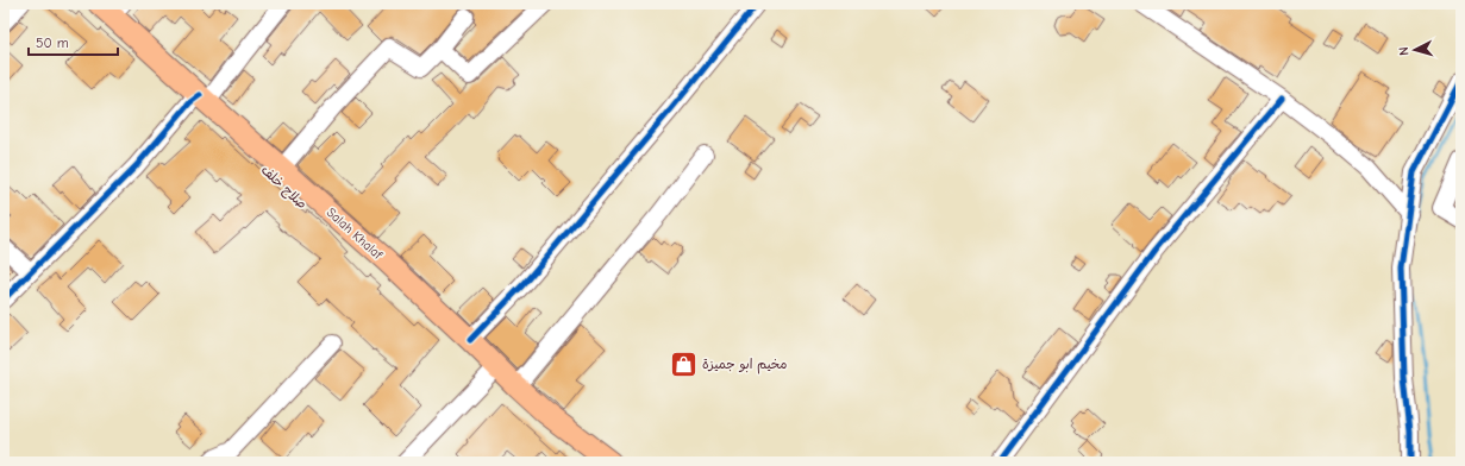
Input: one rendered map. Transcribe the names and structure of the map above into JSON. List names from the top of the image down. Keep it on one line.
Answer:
{"streets":{"main road":["صلاح خلف","Salah Khalaf"]},"crossings":[["صلاح خلف","Salah Khalaf"]],"places":{"shop":["مخيم ابو جميزة"]},"scale_bar":"50 m","north":"left"}
